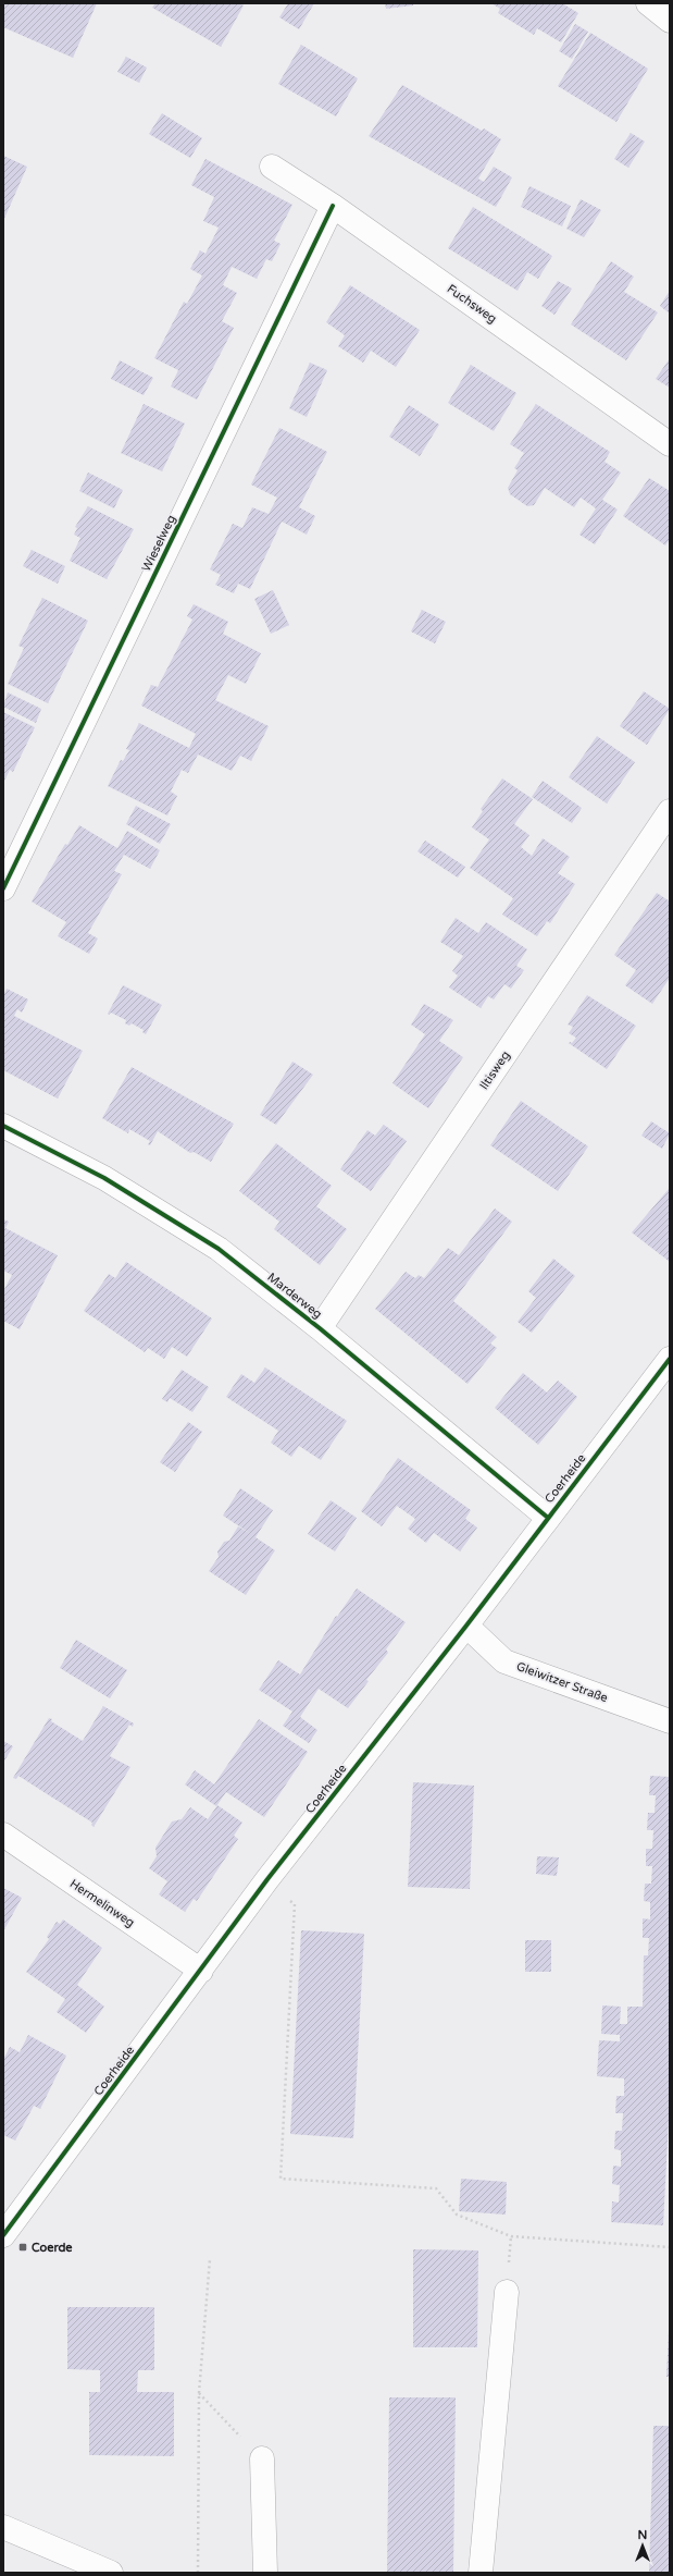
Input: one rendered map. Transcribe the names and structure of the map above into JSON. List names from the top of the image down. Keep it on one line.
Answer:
{"streets":{"street":["Fuchsweg","Wieselweg","Iltisweg","Marderweg","Coerheide","Gleiwitzer Straße","Hermelinweg"]},"crossings":[["Fuchsweg","Wieselweg"],["Iltisweg","Marderweg"],["Marderweg","Coerheide"],["Coerheide","Gleiwitzer Straße"],["Coerheide","Hermelinweg"]],"places":{"transit":["Coerde"]},"north":"top"}
